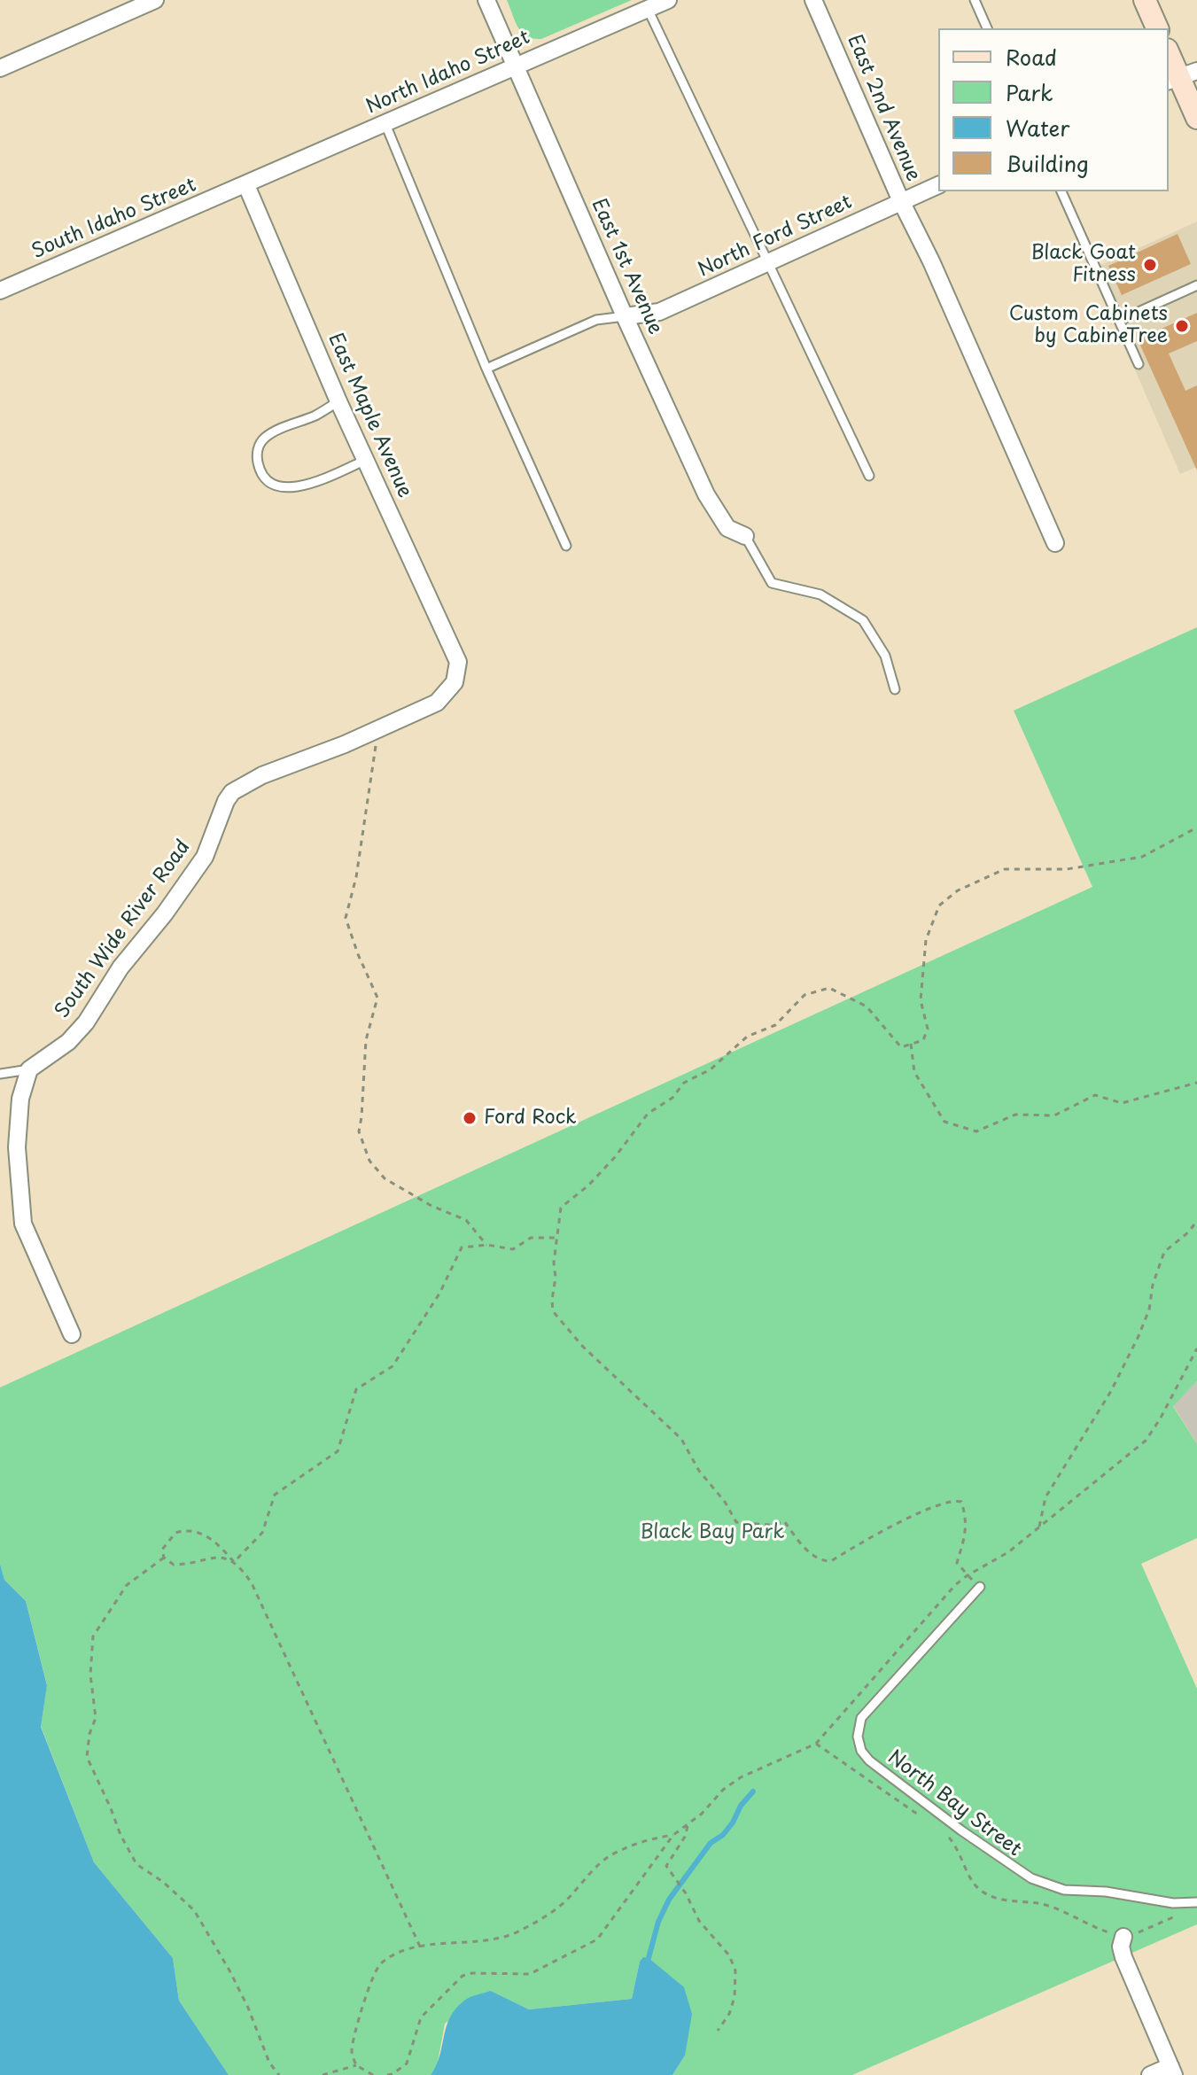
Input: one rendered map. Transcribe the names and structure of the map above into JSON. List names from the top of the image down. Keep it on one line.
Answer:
{"streets":{"street":["North Idaho Street","East 2nd Avenue","South Idaho Street","North Ford Street","East 1st Avenue","East Maple Avenue","South Wide River Road"],"lane":["North Bay Street"]},"crossings":[["North Idaho Street","South Idaho Street"],["North Idaho Street","East 1st Avenue"],["North Idaho Street","East Maple Avenue"],["East 2nd Avenue","North Ford Street"],["South Idaho Street","East Maple Avenue"],["North Ford Street","East 1st Avenue"],["East Maple Avenue","South Wide River Road"]],"parks":["Black Bay Park"],"places":["Black Goat Fitness","Custom Cabinets by CabineTree","Ford Rock"],"legend":["Road","Park","Water","Building"]}
